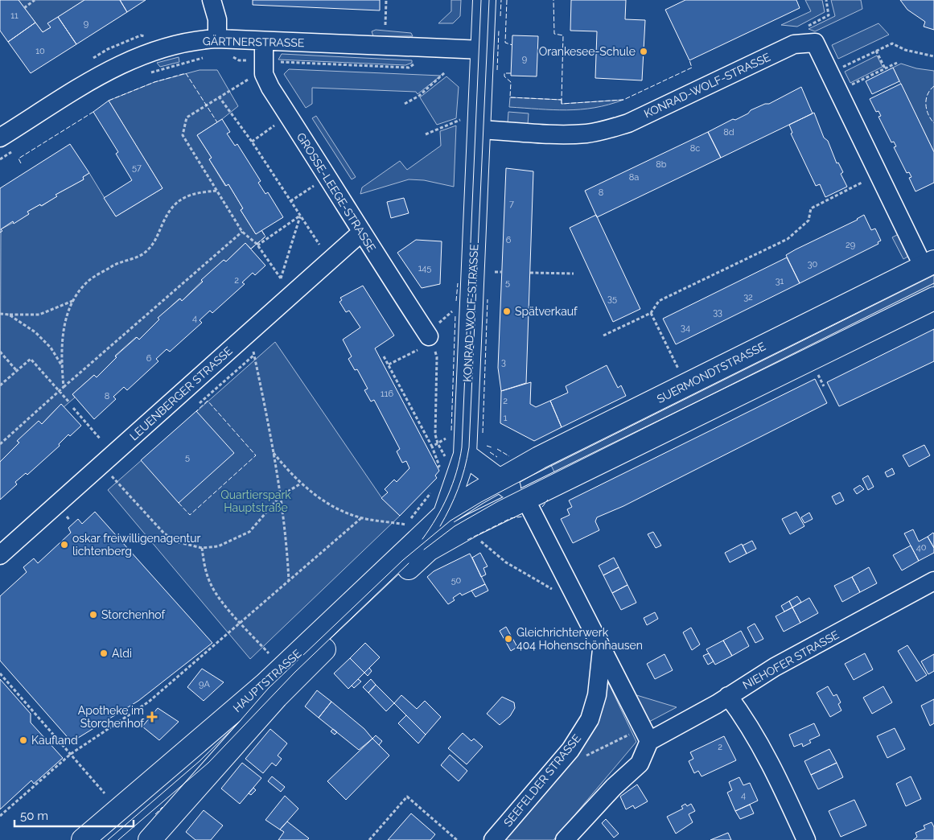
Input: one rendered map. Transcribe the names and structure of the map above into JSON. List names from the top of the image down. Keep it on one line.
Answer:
{"streets":{"main road":["KONRAD-WOLF-STRASSE","SUERMONDTSTRASSE","HAUPTSTRASSE"],"street":["GÄRTNERSTRASSE","GROSSE-LEEGE-STRASSE","LEUENBERGER STRASSE","NIEHOFER STRASSE","SEEFELDER STRASSE"]},"crossings":[["GÄRTNERSTRASSE","KONRAD-WOLF-STRASSE"],["GÄRTNERSTRASSE","GROSSE-LEEGE-STRASSE"],["KONRAD-WOLF-STRASSE","SUERMONDTSTRASSE"],["KONRAD-WOLF-STRASSE","HAUPTSTRASSE"],["GROSSE-LEEGE-STRASSE","LEUENBERGER STRASSE"],["SUERMONDTSTRASSE","HAUPTSTRASSE"]],"parks":["Quartierspark Hauptstraße"],"places":{"other":["Orankesee-Schule","Spätverkauf","oskar freiwilligenagentur lichtenberg","Storchenhof","Gleichrichterwerk 404 Hohenschönhausen","Aldi","Kaufland"],"health":["Apotheke im Storchenhof"]},"house_numbers":["11","9","10","9","8d","8c","8b","57","8a","8","7","6","29","30","145","2","31","5","32","35","33","4","34","6","3","116","8","2","1","5","40","50","9A","2","4"],"scale_bar":"50 m"}
